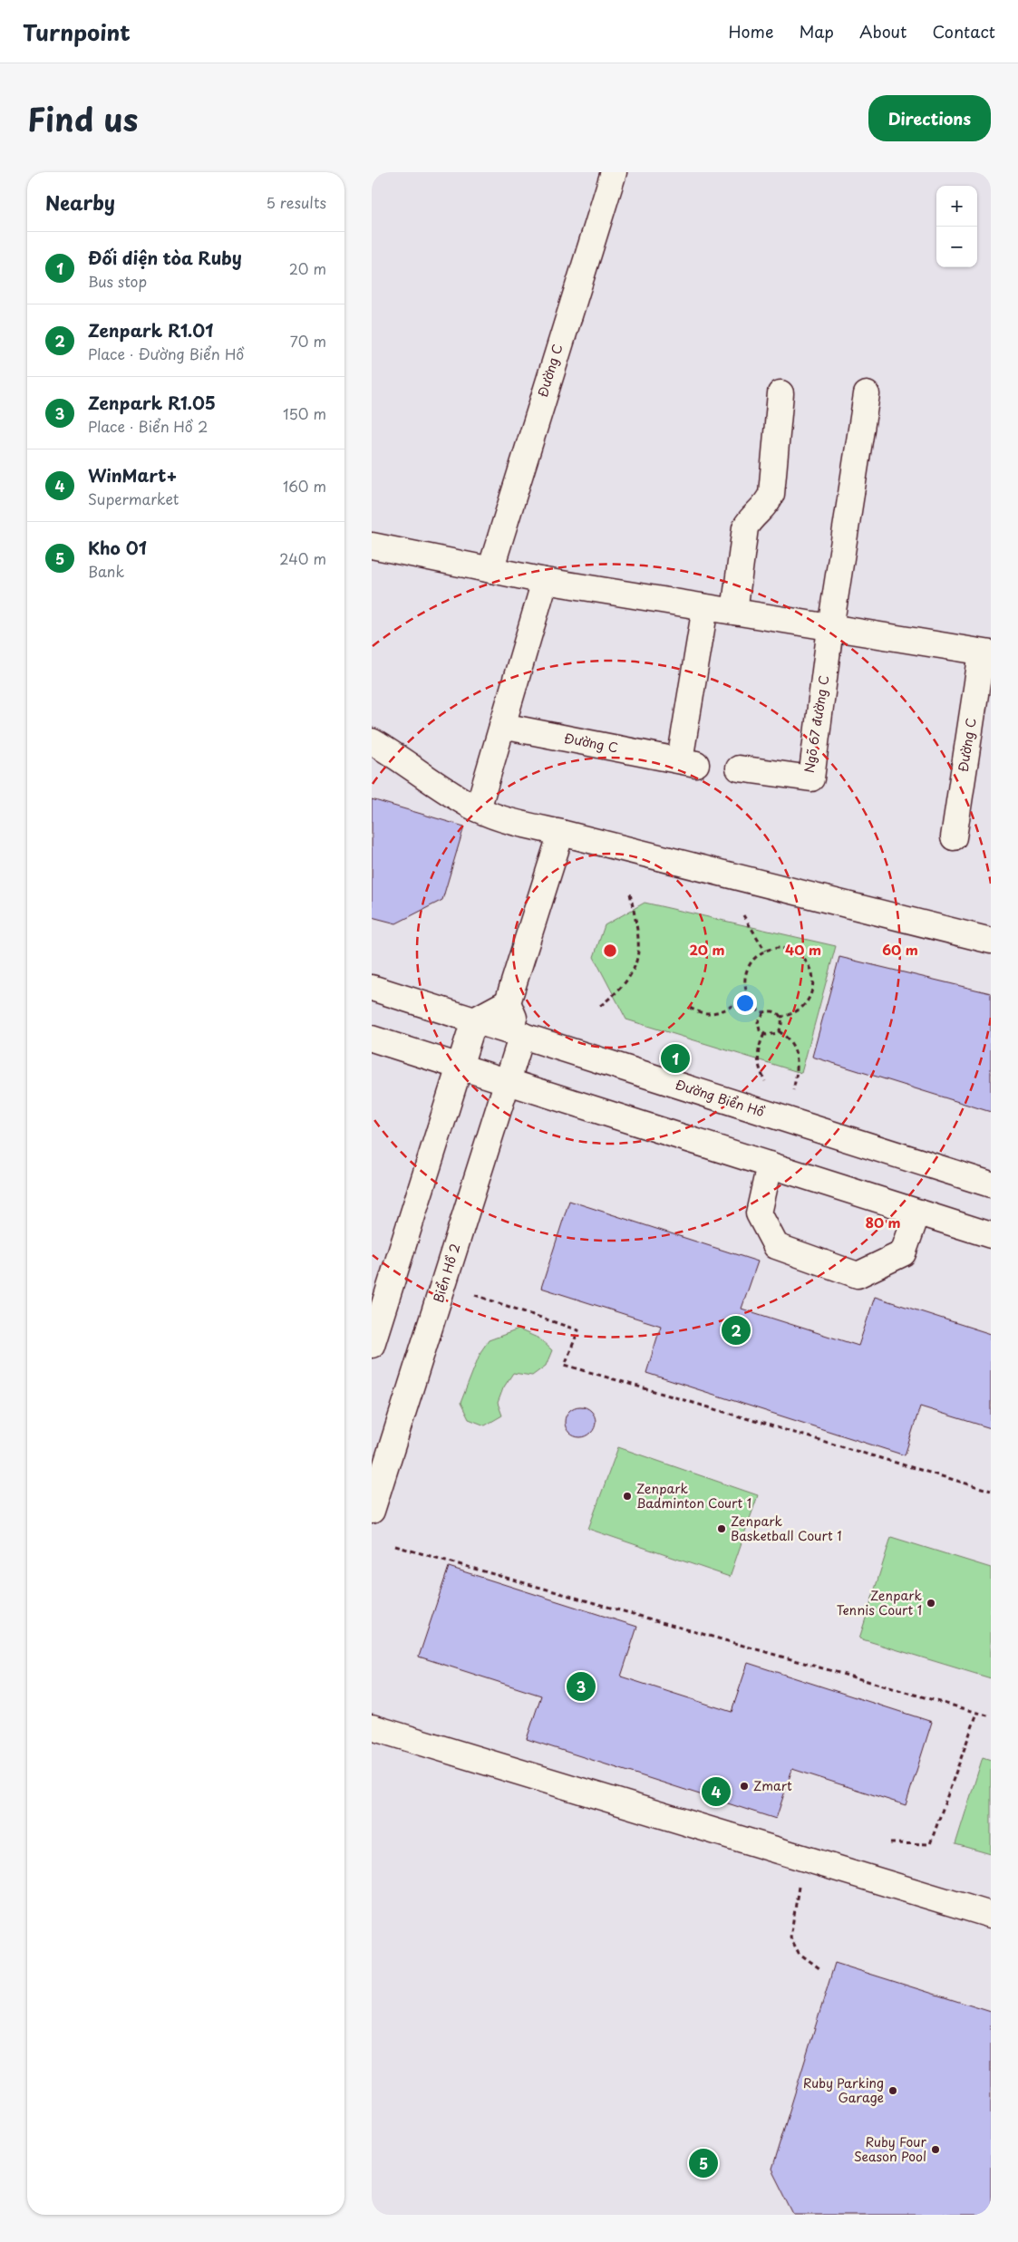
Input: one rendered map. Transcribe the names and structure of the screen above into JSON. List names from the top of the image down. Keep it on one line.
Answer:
{"streets":{"street":["Đường C","Ngõ 67 đường C","Đường Biển Hồ","Biển Hồ 2"]},"crossings":[["Đường C","Ngõ 67 đường C"],["Đường Biển Hồ","Biển Hồ 2"]],"places":["Zenpark Badminton Court 1","Zenpark Basketball Court 1","Zenpark Tennis Court 1","Zmart","Ruby Parking Garage","Ruby Four Season Pool"],"page":{"header":"Turnpoint","nav":["Home","Map","About","Contact"],"title":"Find us","buttons":"Directions","heading":["Nearby","5 results"],"map_buttons":["+","−"],"list":[{"mark":"1","name":"Đối diện tòa Ruby","note":"Bus stop","value":"20 m"},{"mark":"2","name":"Zenpark R1.01","note":"Place · Đường Biển Hồ","value":"70 m"},{"mark":"3","name":"Zenpark R1.05","note":"Place · Biển Hồ 2","value":"150 m"},{"mark":"4","name":"WinMart+","note":"Supermarket","value":"160 m"},{"mark":"5","name":"Kho 01","note":"Bank","value":"240 m"}],"pins":["1","2","3","4","5"]},"rings":["20 m","40 m","60 m","80 m"]}
